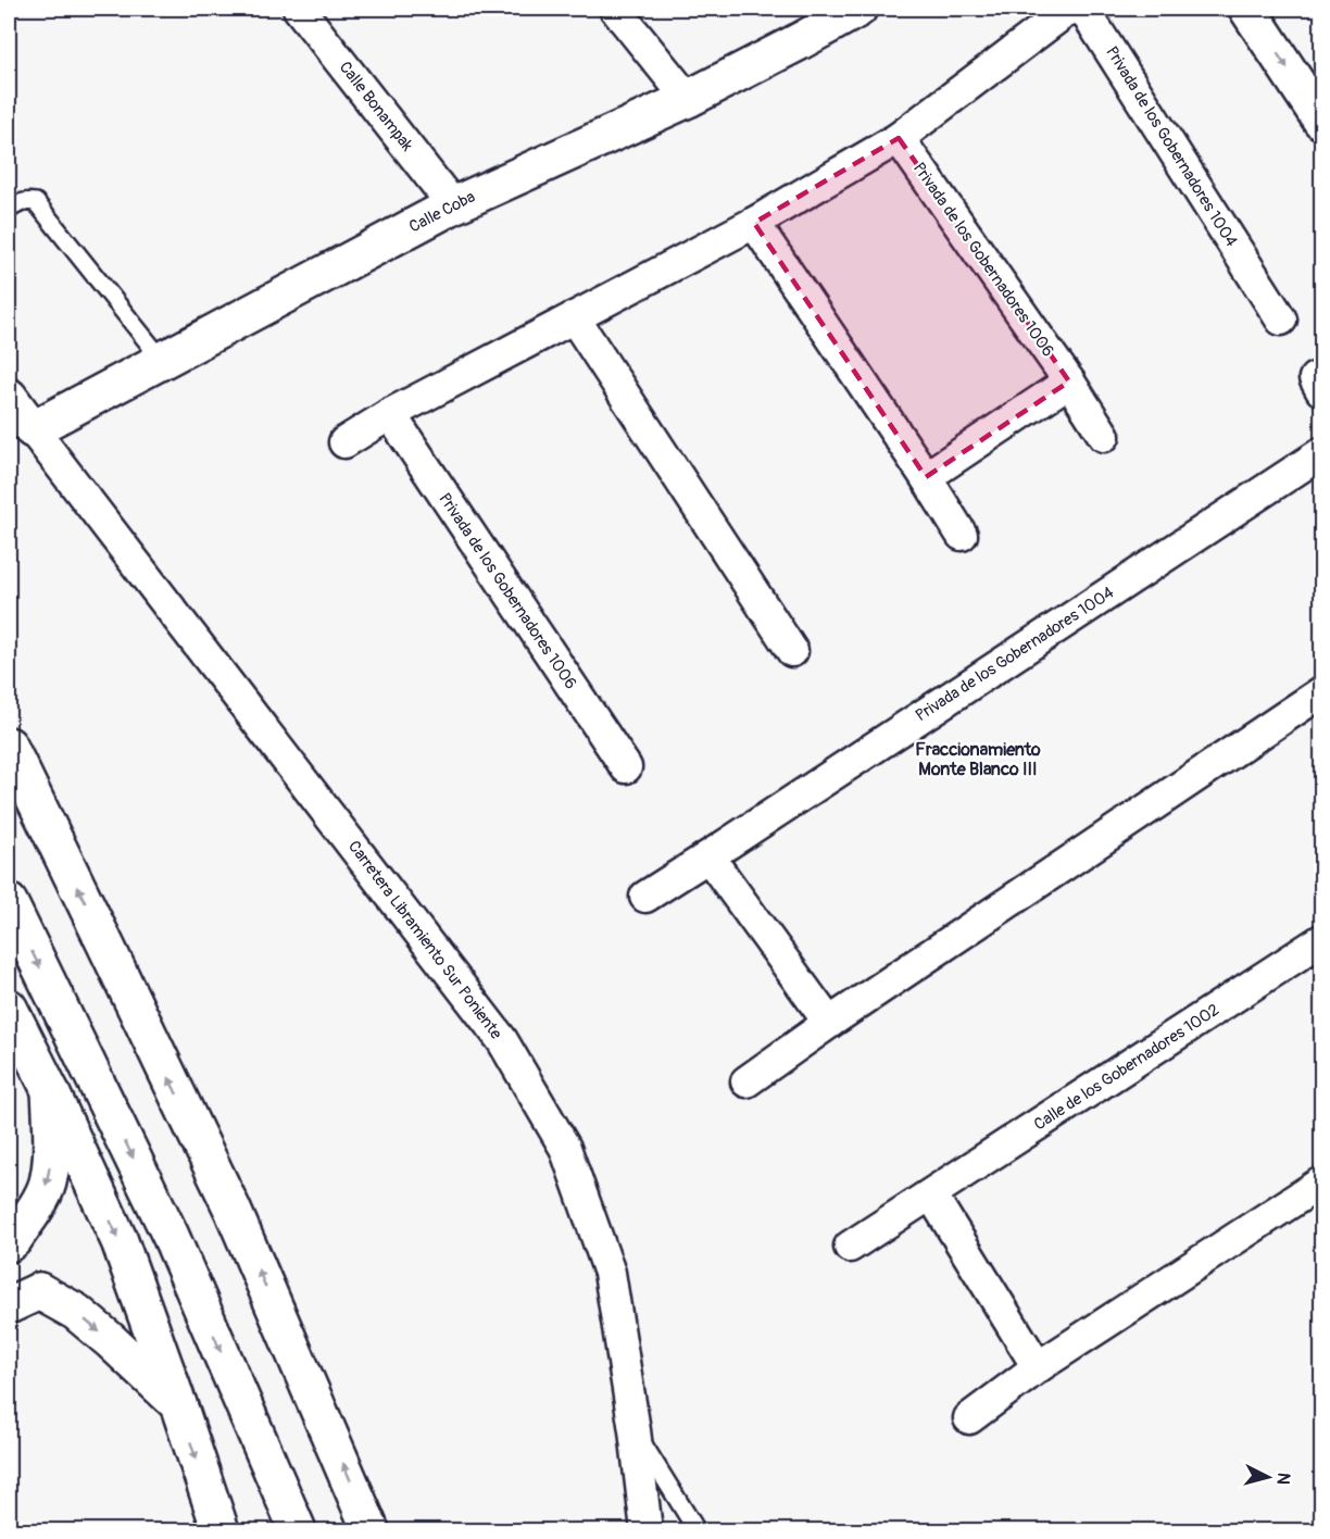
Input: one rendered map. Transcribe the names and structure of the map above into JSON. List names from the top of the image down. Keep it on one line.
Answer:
{"streets":{"main road":["Calle Coba"],"street":["Calle Bonampak","Privada de los Gobernadores 1004","Privada de los Gobernadores 1006","Carretera Libramiento Sur Poniente","Calle de los Gobernadores 1002"]},"crossings":[["Calle Bonampak","Calle Coba"],["Calle Coba","Carretera Libramiento Sur Poniente"]],"districts":["Fraccionamiento Monte Blanco III"],"north":"right"}
